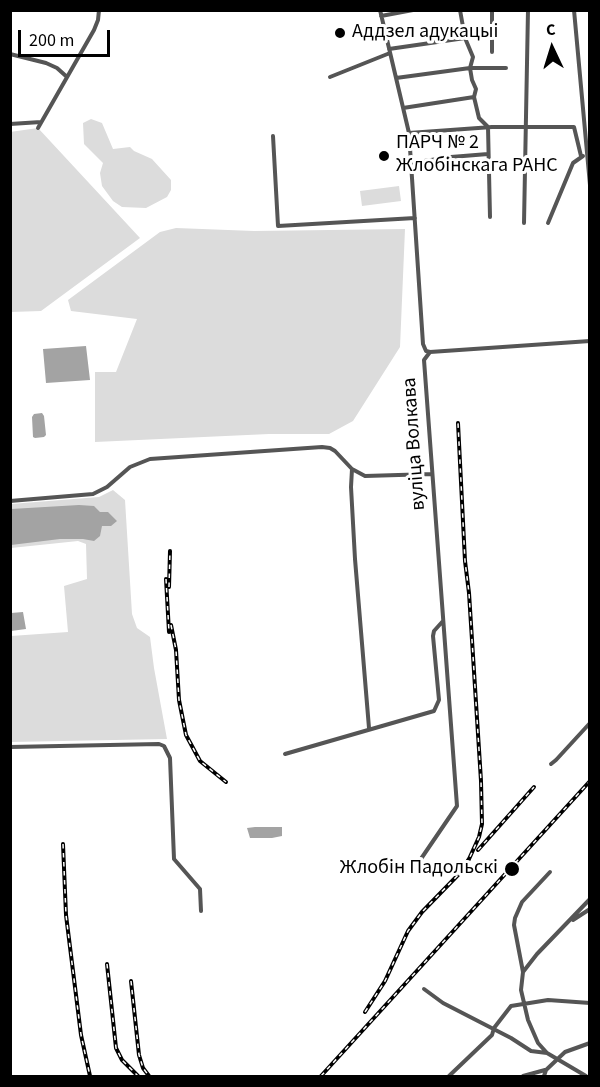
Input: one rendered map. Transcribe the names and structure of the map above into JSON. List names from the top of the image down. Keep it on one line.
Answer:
{"streets":{"street":["вуліца Волкава"]},"places":["Аддзел адукацыі","ПАРЧ № 2 Жлобінскага РАНС","Жлобін Падольскі"],"scale_bar":"200 m","north":"top"}
